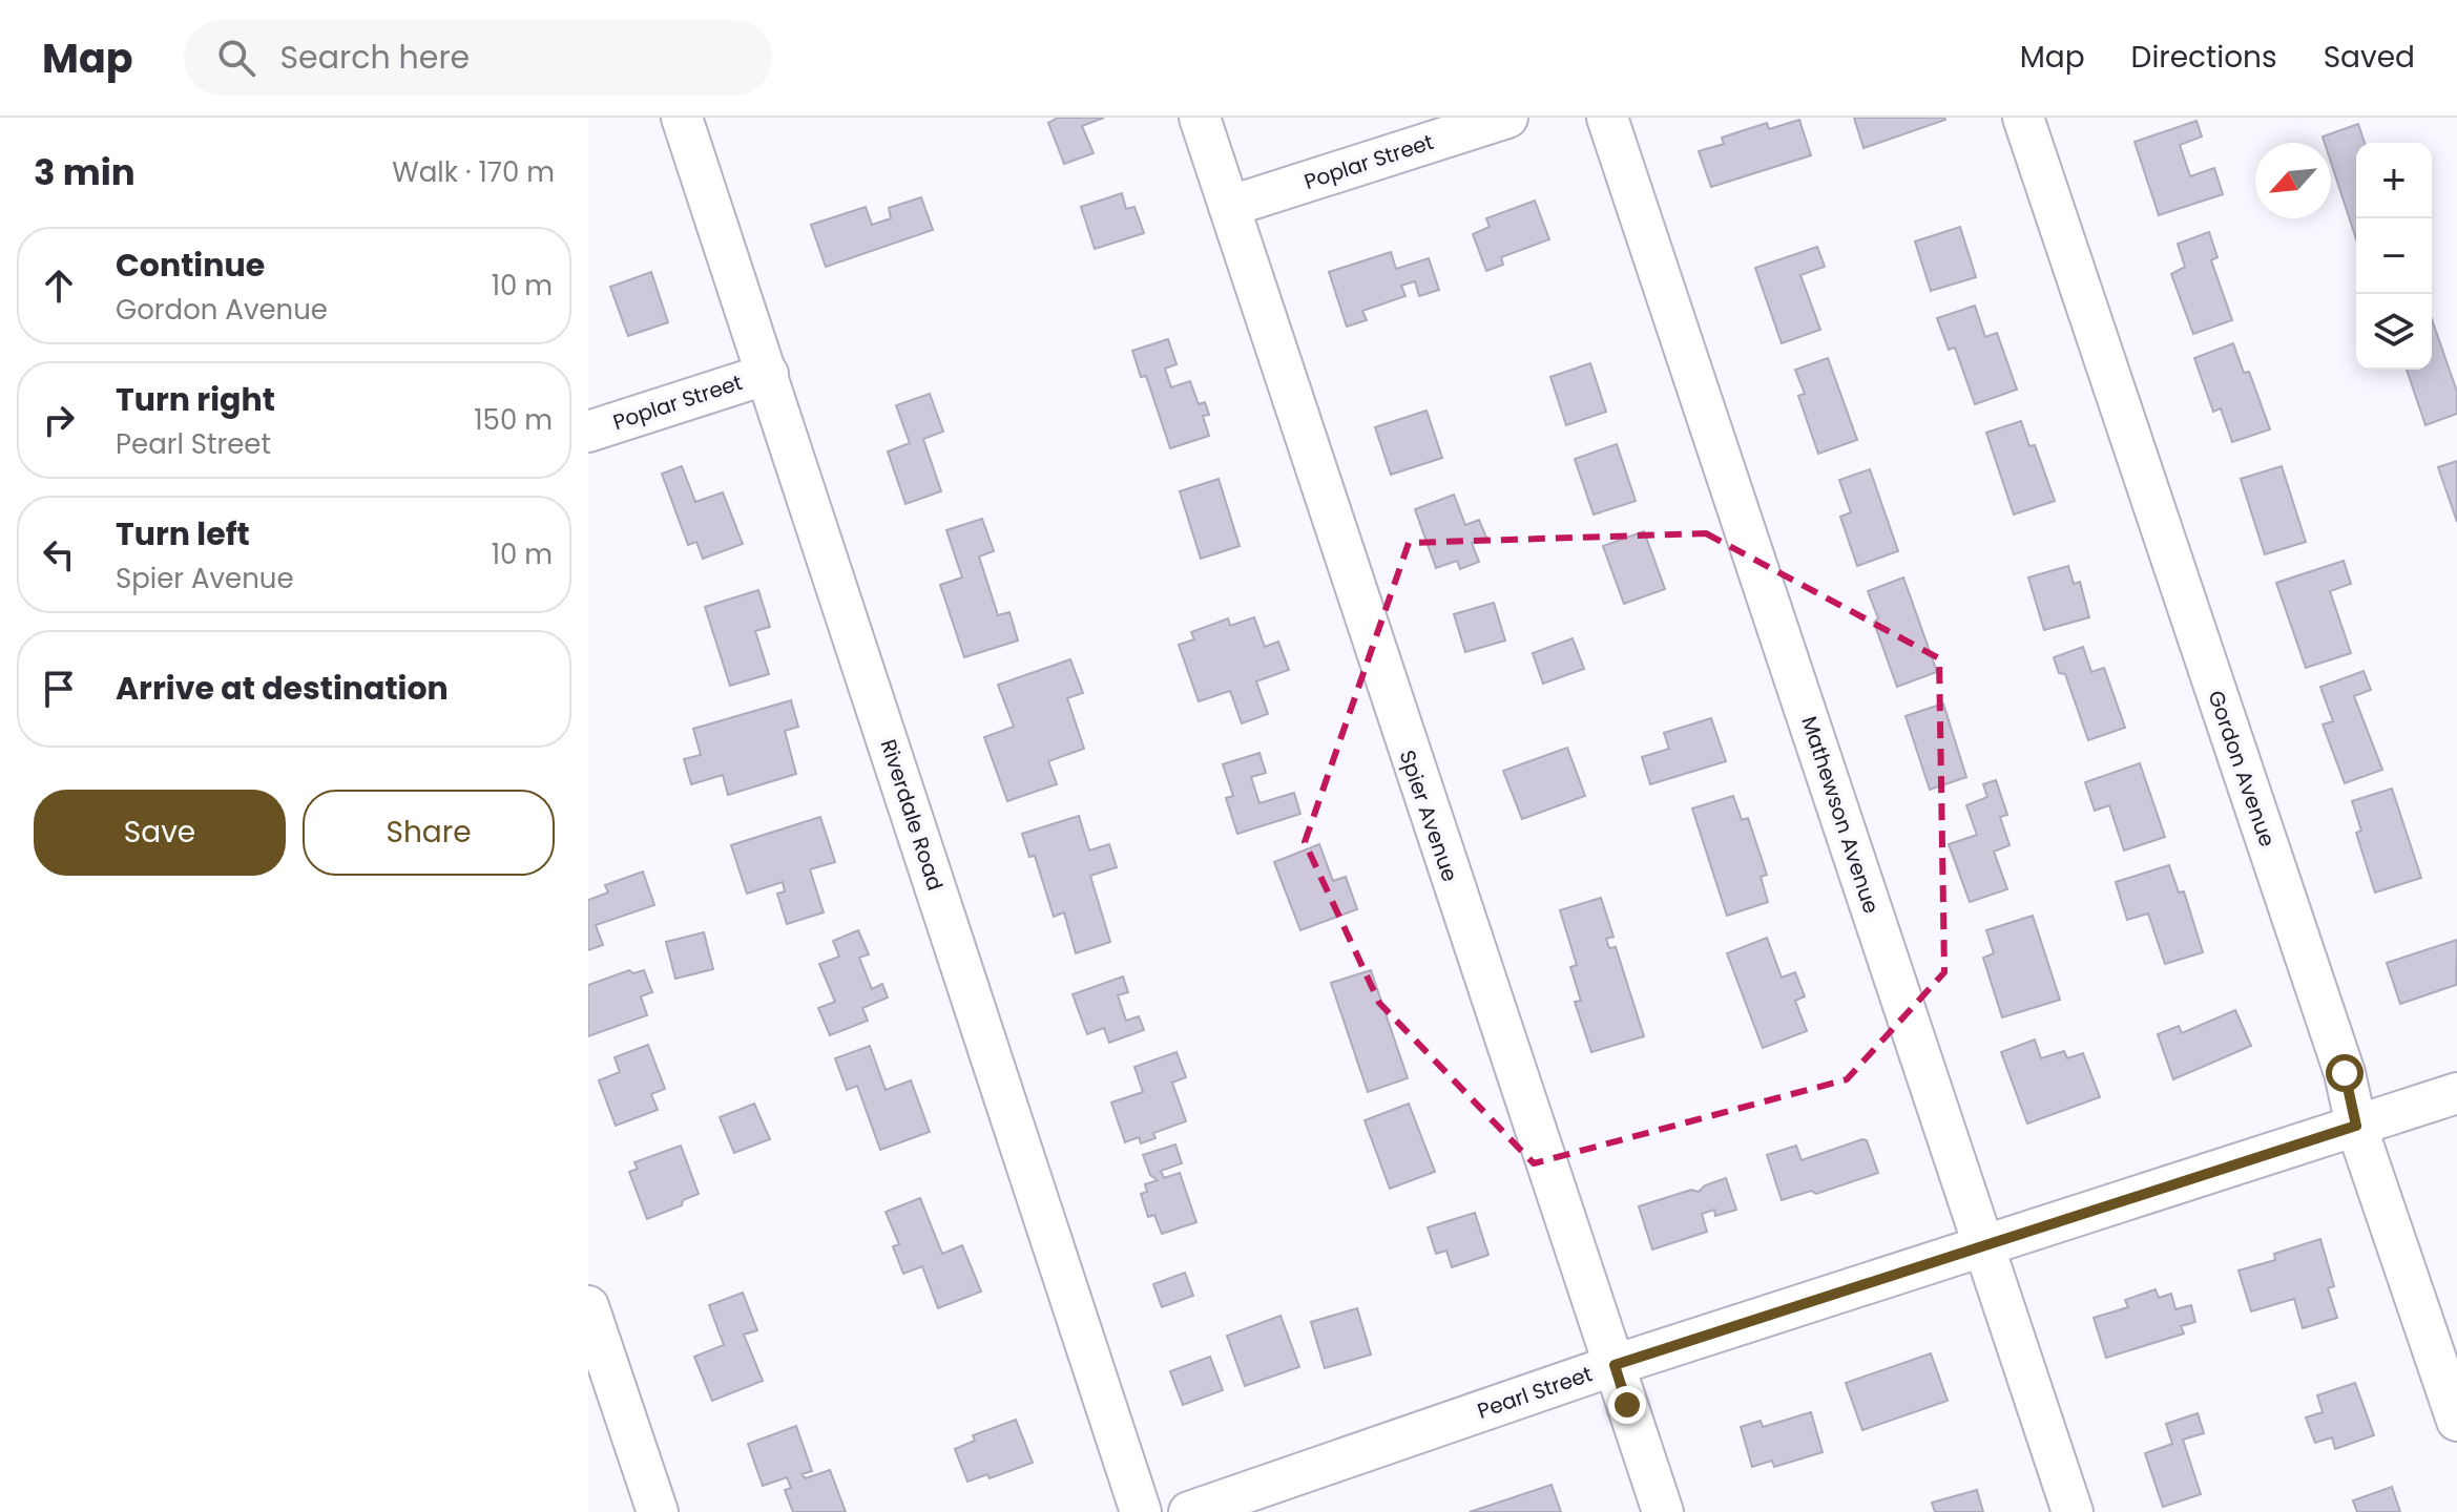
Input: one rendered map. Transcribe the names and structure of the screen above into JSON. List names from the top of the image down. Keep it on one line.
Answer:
{"streets":{"street":["Poplar Street","Gordon Avenue","Riverdale Road","Mathewson Avenue","Spier Avenue","Pearl Street"]},"crossings":[["Poplar Street","Riverdale Road"],["Poplar Street","Spier Avenue"],["Gordon Avenue","Pearl Street"],["Mathewson Avenue","Pearl Street"],["Spier Avenue","Pearl Street"]],"north":"bottom left","page":{"header":"Map","search":"Search here","nav":["Map","Directions","Saved"],"heading":["3 min","Walk · 170 m"],"map_buttons":["+","−"],"list":[["Continue","Gordon Avenue","10 m"],["Turn right","Pearl Street","150 m"],["Turn left","Spier Avenue","10 m"],"Arrive at destination"],"buttons":["Save","Share"]}}
